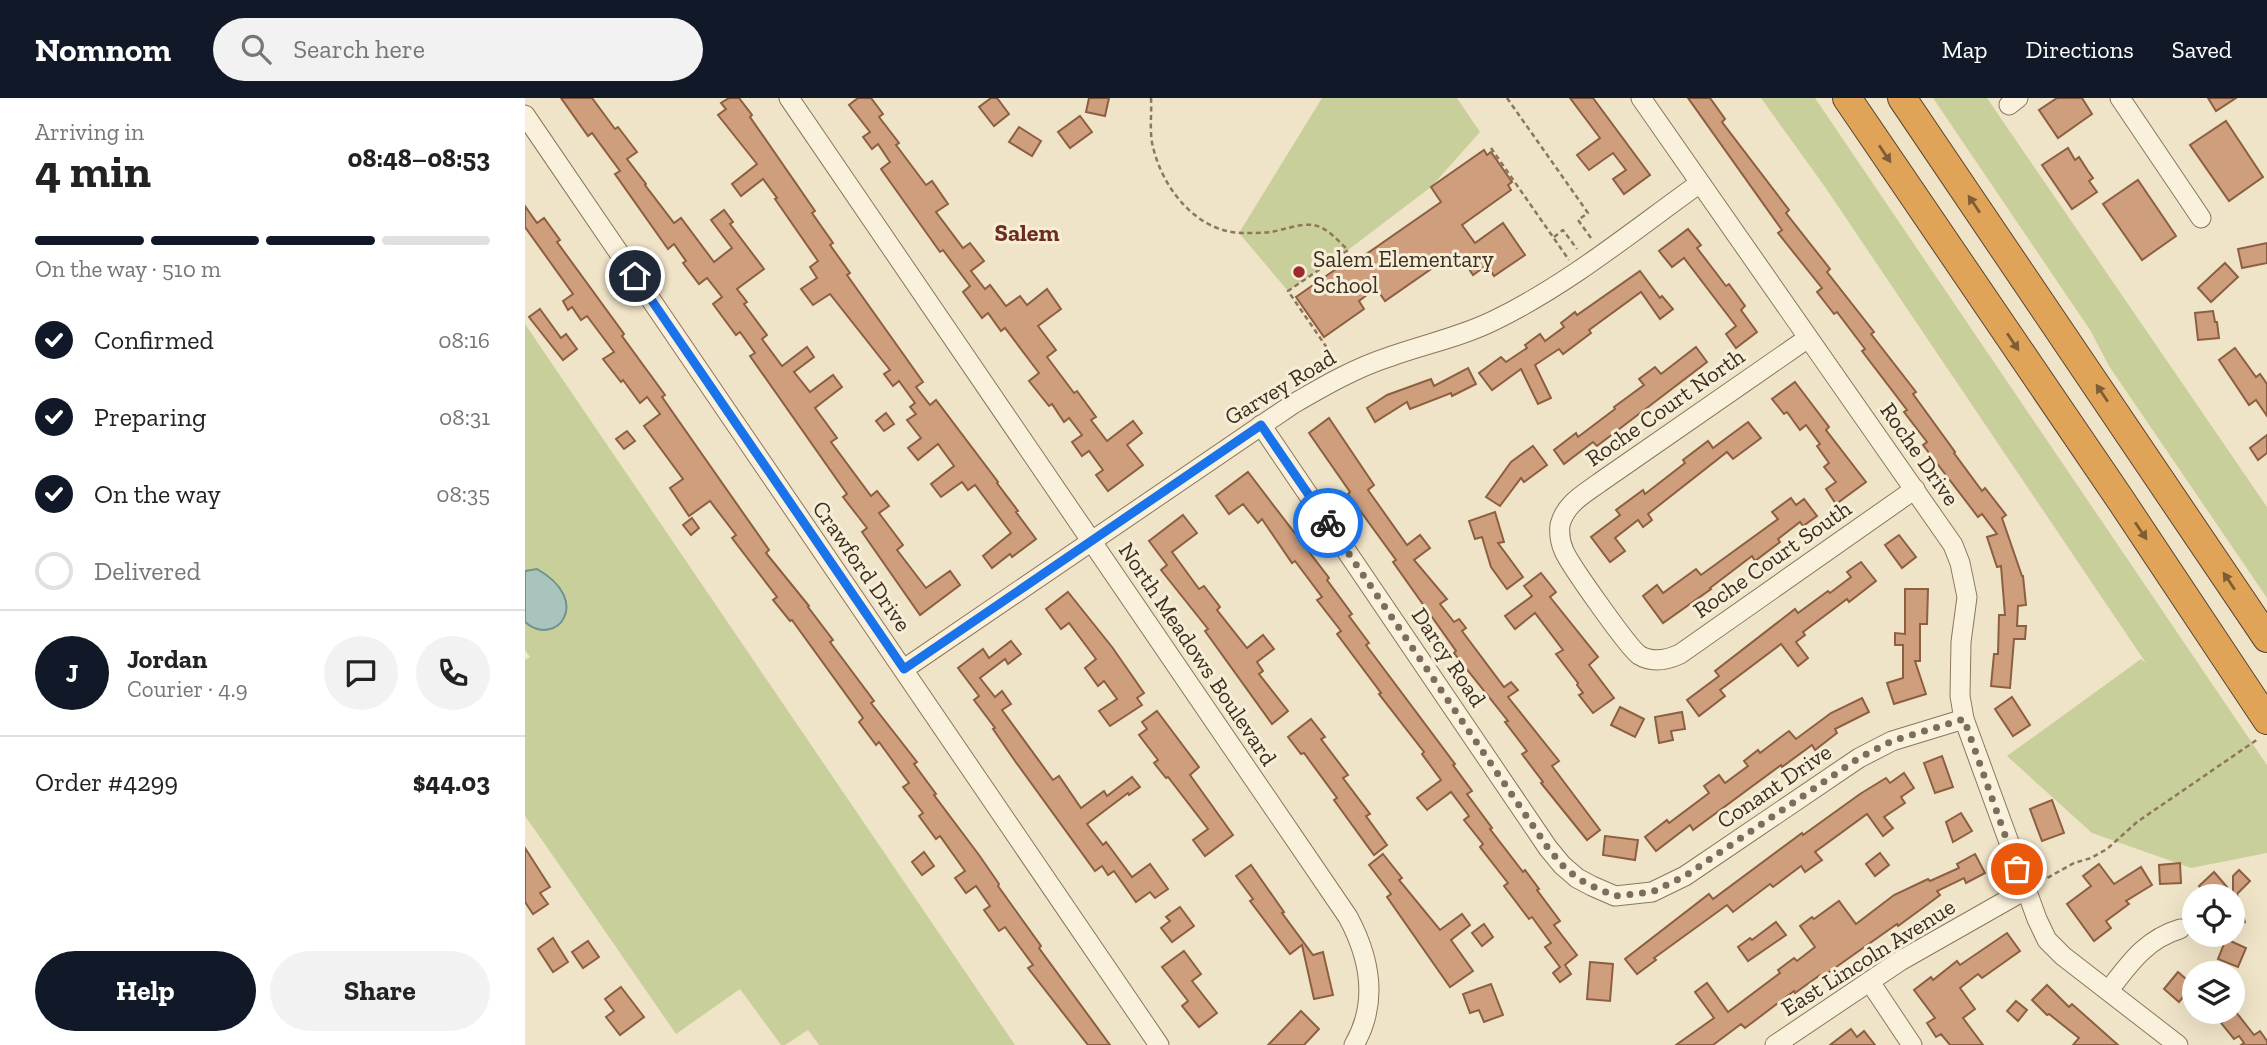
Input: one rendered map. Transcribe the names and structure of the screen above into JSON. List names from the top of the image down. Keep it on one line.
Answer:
{"streets":{"street":["Garvey Road","Roche Court North","Roche Drive","Roche Court South","Crawford Drive","North Meadows Boulevard","Darcy Road","Conant Drive","East Lincoln Avenue"]},"crossings":[["Garvey Road","Roche Drive"],["Garvey Road","Crawford Drive"],["Garvey Road","North Meadows Boulevard"],["Garvey Road","Darcy Road"],["Roche Court North","Roche Drive"],["Roche Court North","Roche Court South"],["Roche Drive","Roche Court South"],["Roche Drive","Conant Drive"],["Roche Drive","East Lincoln Avenue"],["Darcy Road","Conant Drive"]],"districts":["Salem"],"places":["Salem Elementary School"],"page":{"header":"Nomnom","search":"Search here","nav":["Map","Directions","Saved"],"heading":["4 min","Arriving in","08:48–08:53"],"panel":["Jordan","Courier · 4.9","Order #4299","$44.03"],"bar":"On the way · 510 m","list":[["Confirmed","08:16"],["Preparing","08:31"],["On the way","08:35"],"Delivered"],"round":"J","buttons":["Help","Share"]}}
